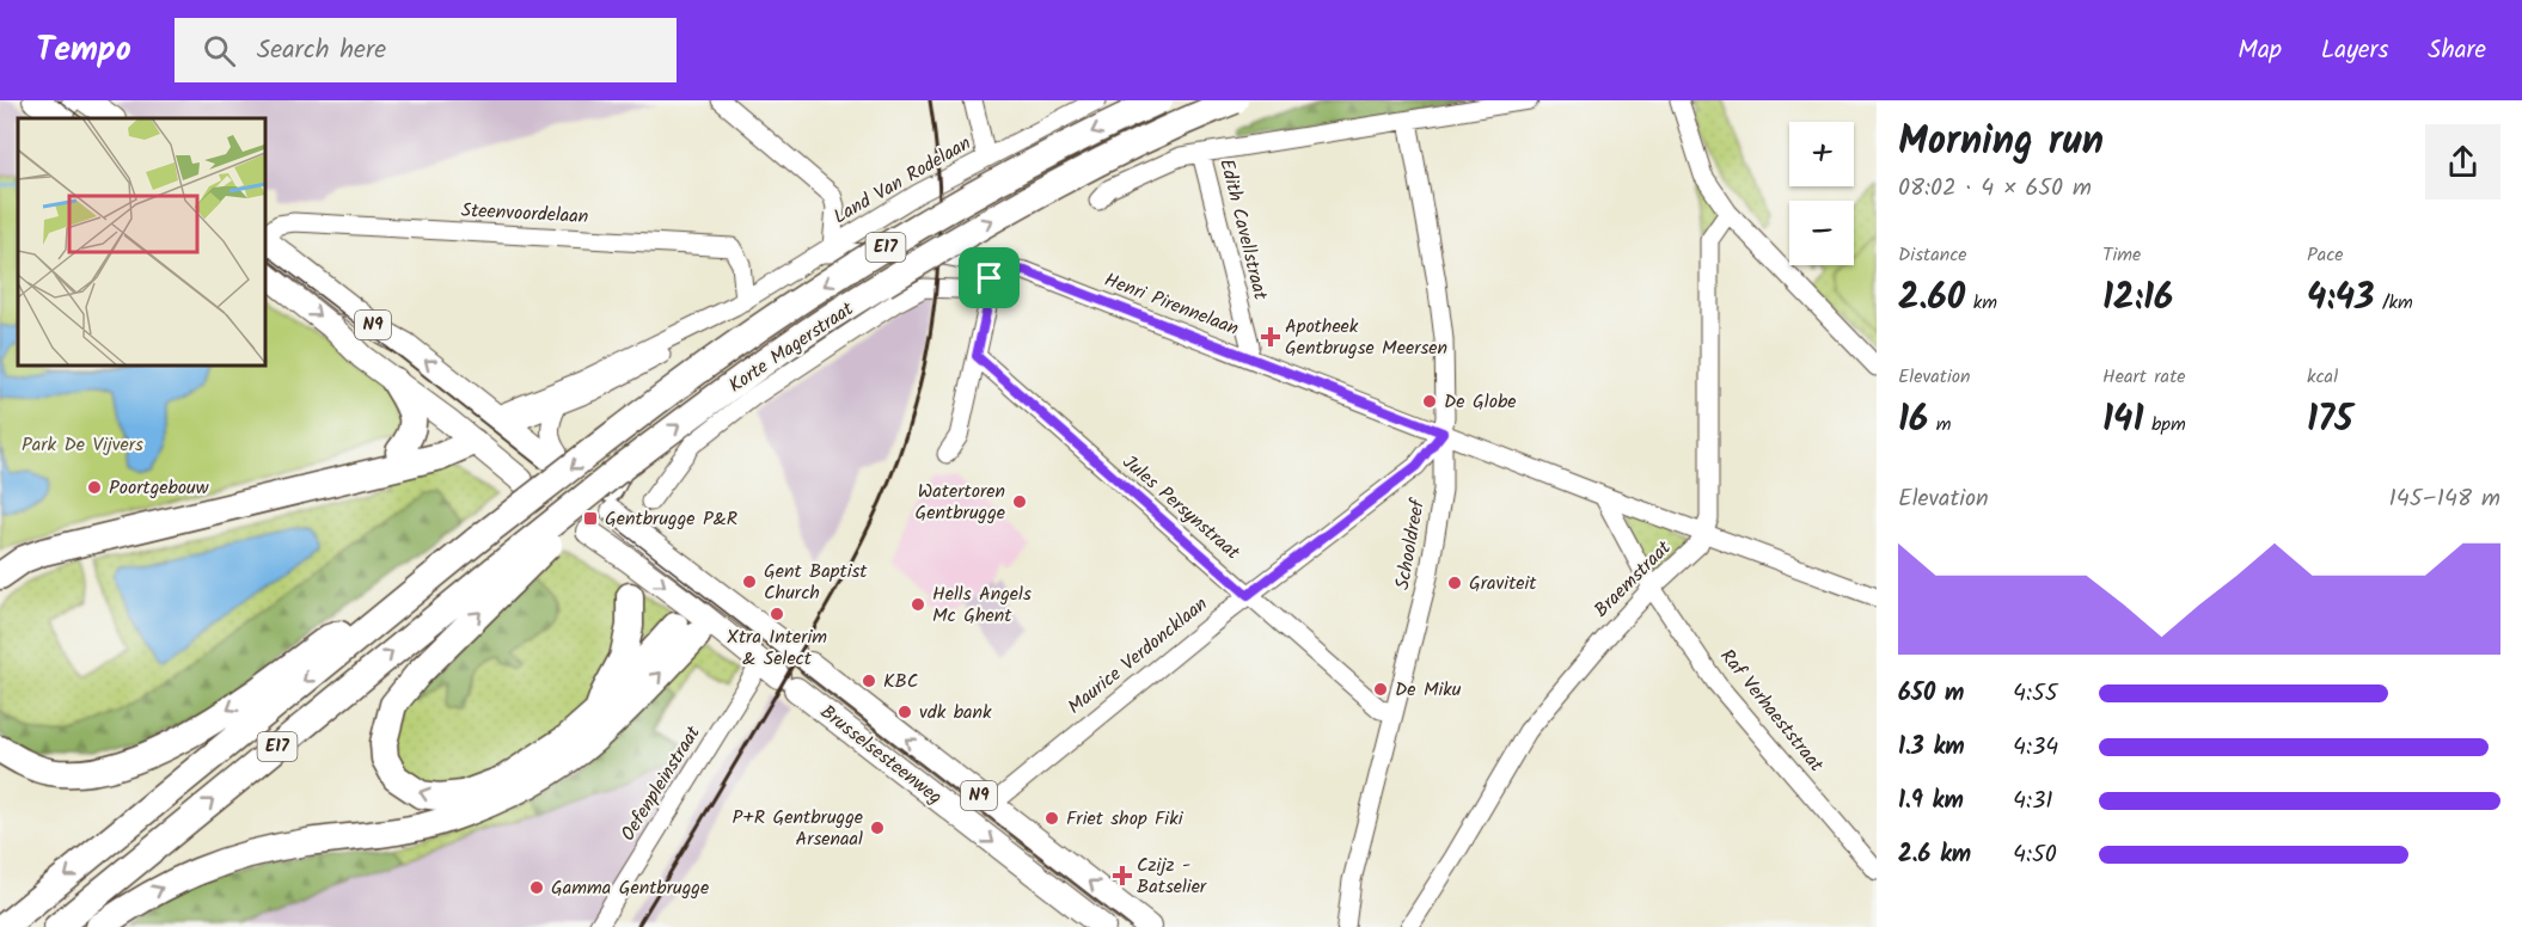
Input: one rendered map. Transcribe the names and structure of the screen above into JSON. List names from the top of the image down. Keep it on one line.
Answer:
{"streets":{"highway":["E17","N9"],"main road":["Brusselsesteenweg"],"street":["Land Van Rodelaan","Steenvoordelaan","Edith Cavellstraat","Henri Pirennelaan","Korte Magerstraat","Jules Persynstraat","Schooldreef","Braemstraat","Maurice Verdoncklaan","Raf Verhaeststraat","Oefenpleinstraat"]},"crossings":[["Land Van Rodelaan","Steenvoordelaan"],["Land Van Rodelaan","N9"],["Edith Cavellstraat","Henri Pirennelaan"],["Henri Pirennelaan","Korte Magerstraat"],["Henri Pirennelaan","Schooldreef"],["Henri Pirennelaan","Braemstraat"],["Henri Pirennelaan","Maurice Verdoncklaan"],["Henri Pirennelaan","Raf Verhaeststraat"],["Jules Persynstraat","Schooldreef"],["Jules Persynstraat","Maurice Verdoncklaan"],["Schooldreef","Maurice Verdoncklaan"],["Braemstraat","Raf Verhaeststraat"],["Maurice Verdoncklaan","Brusselsesteenweg"],["Brusselsesteenweg","Oefenpleinstraat"]],"parks":["Park De Vijvers"],"places":{"health":["Apotheek Gentbrugse Meersen","Czijz - Batselier"],"other":["De Globe","Poortgebouw","Watertoren Gentbrugge","Gent Baptist Church","Graviteit","Hells Angels Mc Ghent","Xtra Interim & Select","KBC","De Miku","vdk bank","Friet shop Fiki","P+R Gentbrugge Arsenaal","Gamma Gentbrugge"],"transit":["Gentbrugge P&R"]},"page":{"header":"Tempo","search":"Search here","nav":["Map","Layers","Share"],"heading":["Morning run","08:02 · 4 × 650 m"],"map_buttons":["+","−"],"stats":[["Distance","2.60 km"],["Time","12:16"],["Pace","4:43 /km"],["Elevation","16 m"],["Heart rate","141 bpm"],["kcal","175"]],"chart":["Elevation","145–148 m"],"list":[{"name":"650 m","note":"4:55"},{"name":"1.3 km","note":"4:34"},{"name":"1.9 km","note":"4:31"},{"name":"2.6 km","note":"4:50"}]}}
